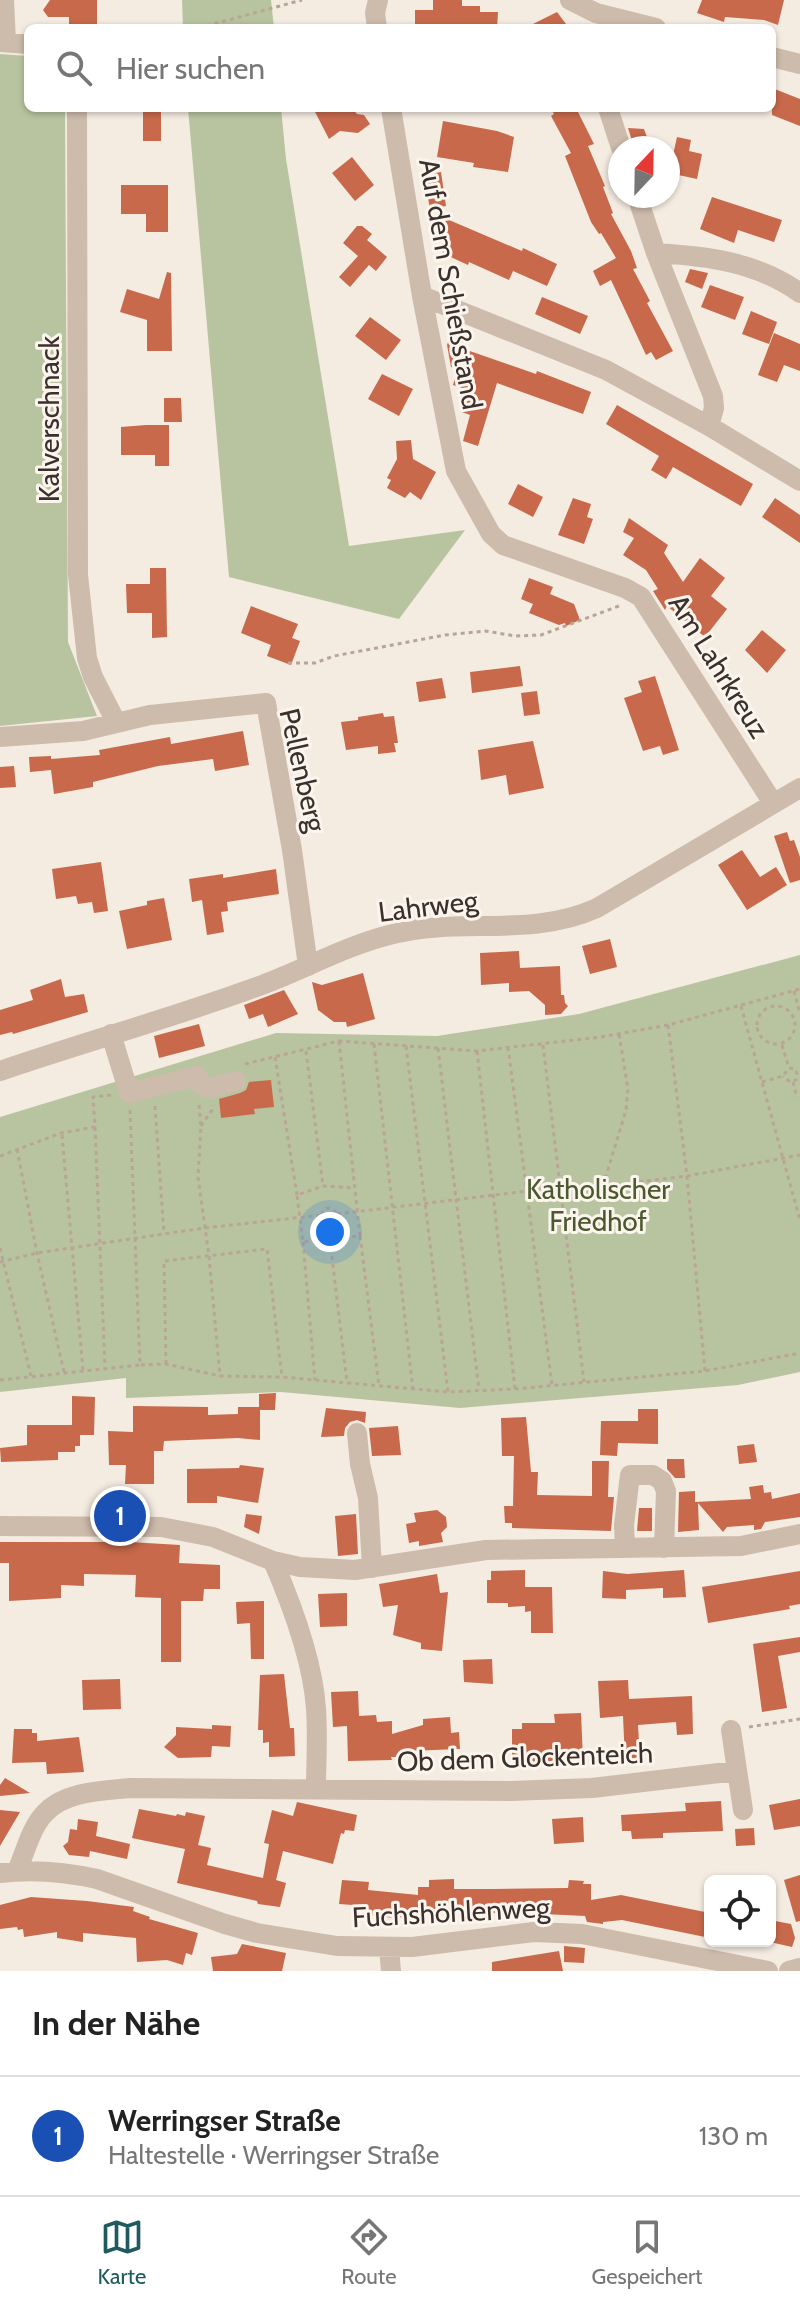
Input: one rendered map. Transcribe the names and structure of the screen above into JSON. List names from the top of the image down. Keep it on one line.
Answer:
{"streets":{"street":["Auf dem Schießstand","Kalverschnack","Am Lahrkreuz","Pellenberg","Lahrweg","Ob dem Glockenteich","Fuchshöhlenweg"]},"crossings":[["Auf dem Schießstand","Am Lahrkreuz"],["Kalverschnack","Pellenberg"],["Am Lahrkreuz","Lahrweg"],["Pellenberg","Lahrweg"],["Ob dem Glockenteich","Fuchshöhlenweg"]],"parks":["Katholischer Friedhof"],"north":"top","page":{"search":"Hier suchen","pins":"1","heading":"In der Nähe","list":[{"mark":"1","name":"Werringser Straße","note":"Haltestelle · Werringser Straße","value":"130 m"}],"nav":["Karte","Route","Gespeichert"]}}
